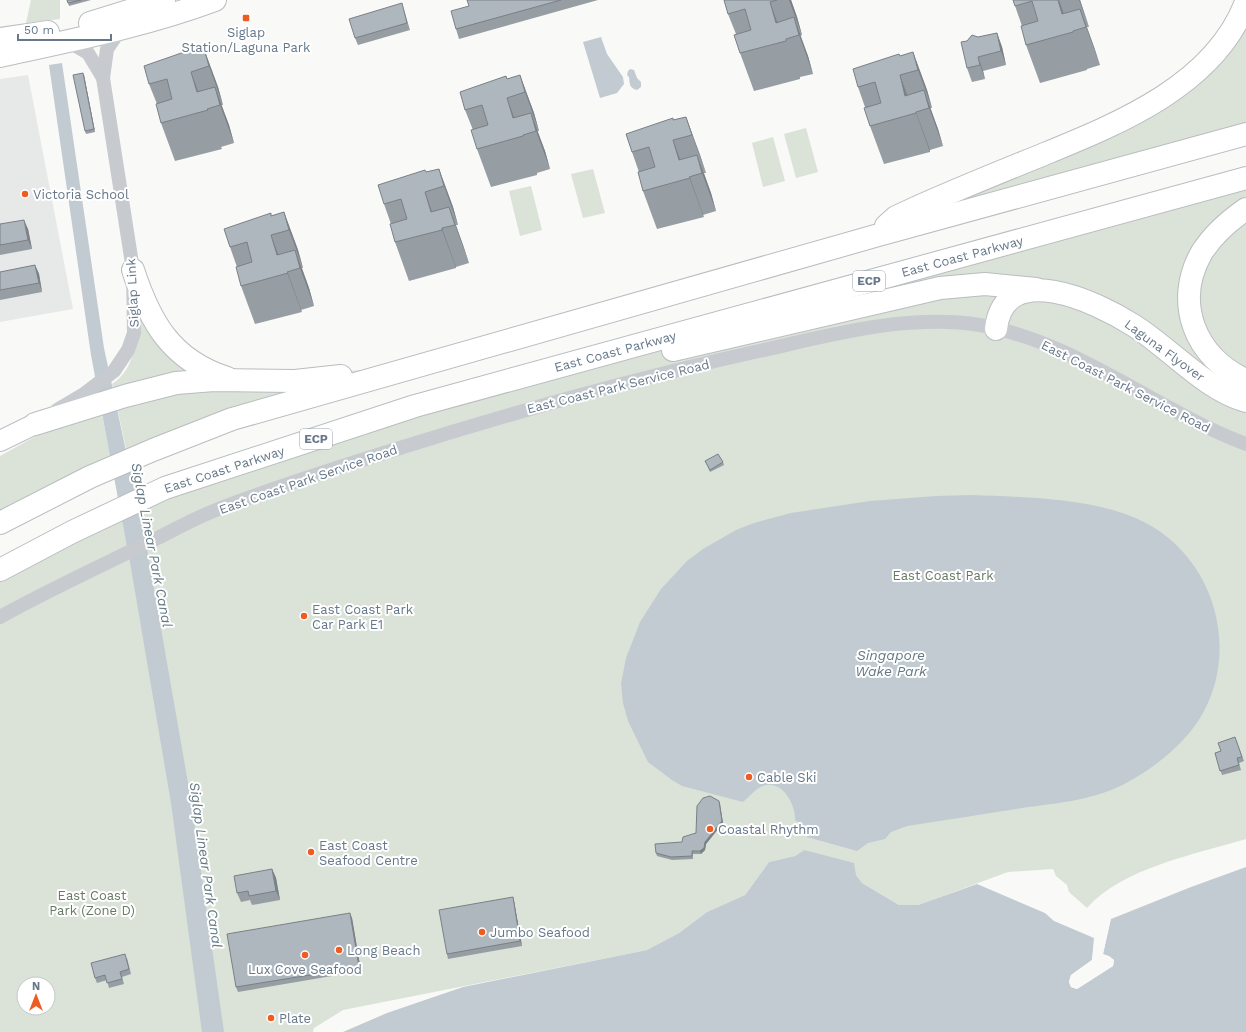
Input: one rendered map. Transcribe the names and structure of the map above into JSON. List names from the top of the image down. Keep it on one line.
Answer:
{"streets":{"main road":["East Coast Parkway","ECP","Laguna Flyover"],"street":["Siglap Link","East Coast Park Service Road"]},"crossings":[["East Coast Parkway","Laguna Flyover"]],"water":["Siglap Linear Park Canal","Singapore Wake Park"],"parks":["East Coast Park","East Coast Park (Zone D)"],"places":{"transit":["Siglap Station/Laguna Park"],"other":["Victoria School","East Coast Park Car Park E1","Cable Ski","Coastal Rhythm","East Coast Seafood Centre","Jumbo Seafood","Long Beach","Lux Cove Seafood","Plate"]},"scale_bar":"50 m","north":"top"}
